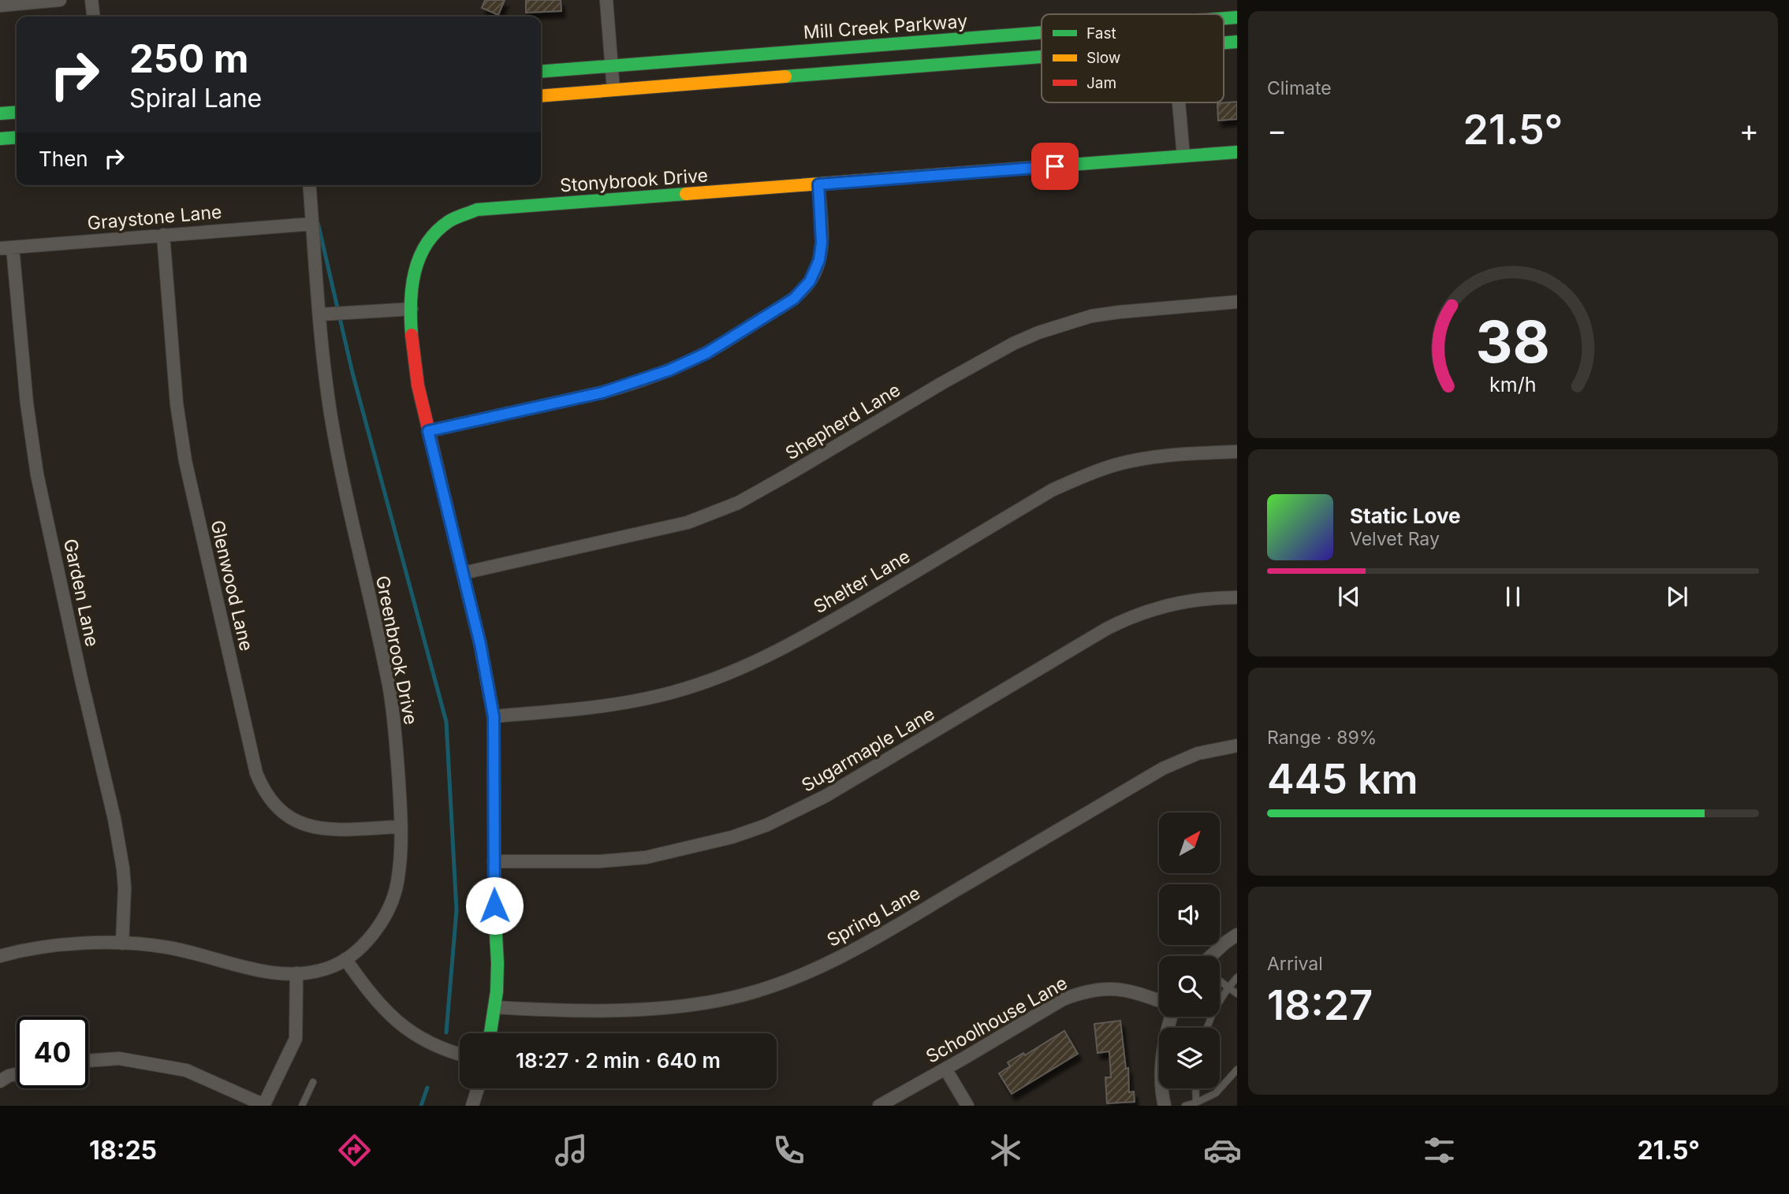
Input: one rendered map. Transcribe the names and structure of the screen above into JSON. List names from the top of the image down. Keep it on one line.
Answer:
{"streets":{"street":["Mill Creek Parkway","Stonybrook Drive","Graystone Lane","Shepherd Lane","Shelter Lane","Glenwood Lane","Garden Lane","Greenbrook Drive","Sugarmaple Lane","Spring Lane","Schoolhouse Lane"]},"crossings":[["Stonybrook Drive","Shepherd Lane"],["Stonybrook Drive","Shelter Lane"],["Stonybrook Drive","Sugarmaple Lane"],["Stonybrook Drive","Spring Lane"],["Graystone Lane","Glenwood Lane"],["Graystone Lane","Garden Lane"],["Graystone Lane","Greenbrook Drive"],["Glenwood Lane","Greenbrook Drive"],["Garden Lane","Greenbrook Drive"]],"legend":["Fast","Slow","Jam"],"north":"top right","page":{"tile":["Climate",["Range · 89%","445 km"],["Arrival","18:27"]],"turn":["250 m","Spiral Lane"],"heat":["−","21.5°","+"],"then":"Then","song":["Static Love","Velvet Ray"],"limit":"40","trip":"18:27 · 2 min · 640 m","tabs":["18:25","21.5°"],"gauge":["38","km/h"]}}
